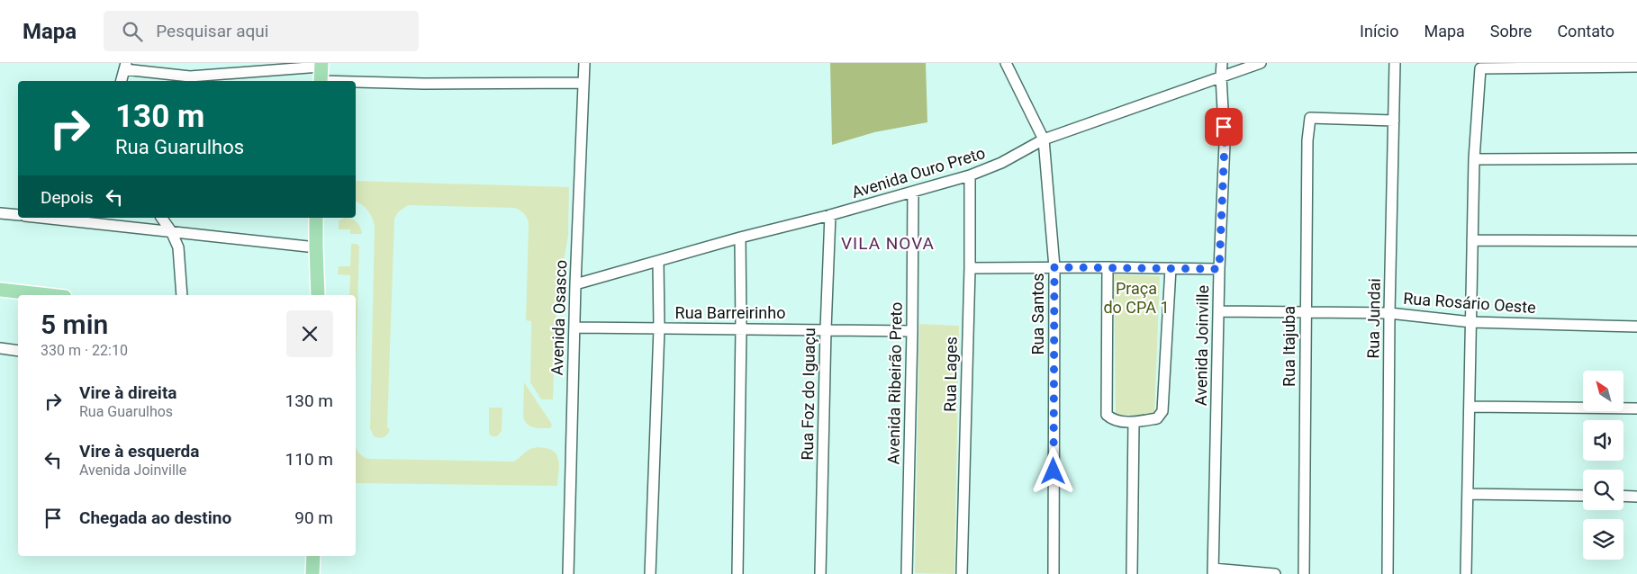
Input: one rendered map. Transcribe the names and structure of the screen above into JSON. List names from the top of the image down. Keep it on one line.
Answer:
{"streets":{"street":["Avenida Ouro Preto","Rua Rosário Oeste","Rua Barreirinho","Rua Santos","Avenida Osasco","Rua Jundai","Avenida Joinville","Rua Itajuba","Rua Lages","Avenida Ribeirão Preto","Rua Foz do Iguaçu"]},"crossings":[["Avenida Ouro Preto","Rua Santos"],["Avenida Ouro Preto","Avenida Osasco"],["Avenida Ouro Preto","Avenida Joinville"],["Avenida Ouro Preto","Rua Lages"],["Avenida Ouro Preto","Avenida Ribeirão Preto"],["Avenida Ouro Preto","Rua Foz do Iguaçu"],["Rua Rosário Oeste","Rua Jundai"],["Rua Rosário Oeste","Avenida Joinville"],["Rua Rosário Oeste","Rua Itajuba"],["Rua Barreirinho","Avenida Osasco"],["Rua Barreirinho","Avenida Ribeirão Preto"],["Rua Barreirinho","Rua Foz do Iguaçu"],["Rua Jundai","Rua Itajuba"]],"districts":["VILA NOVA"],"parks":["Praça do CPA 1"],"north":"top left","page":{"header":"Mapa","search":"Pesquisar aqui","nav":["Início","Mapa","Sobre","Contato"],"turn":["130 m","Rua Guarulhos"],"then":"Depois","heading":["5 min","330 m · 22:10"],"list":[{"name":"Vire à direita","note":"Rua Guarulhos","value":"130 m"},{"name":"Vire à esquerda","note":"Avenida Joinville","value":"110 m"},{"name":"Chegada ao destino","value":"90 m"}]}}
